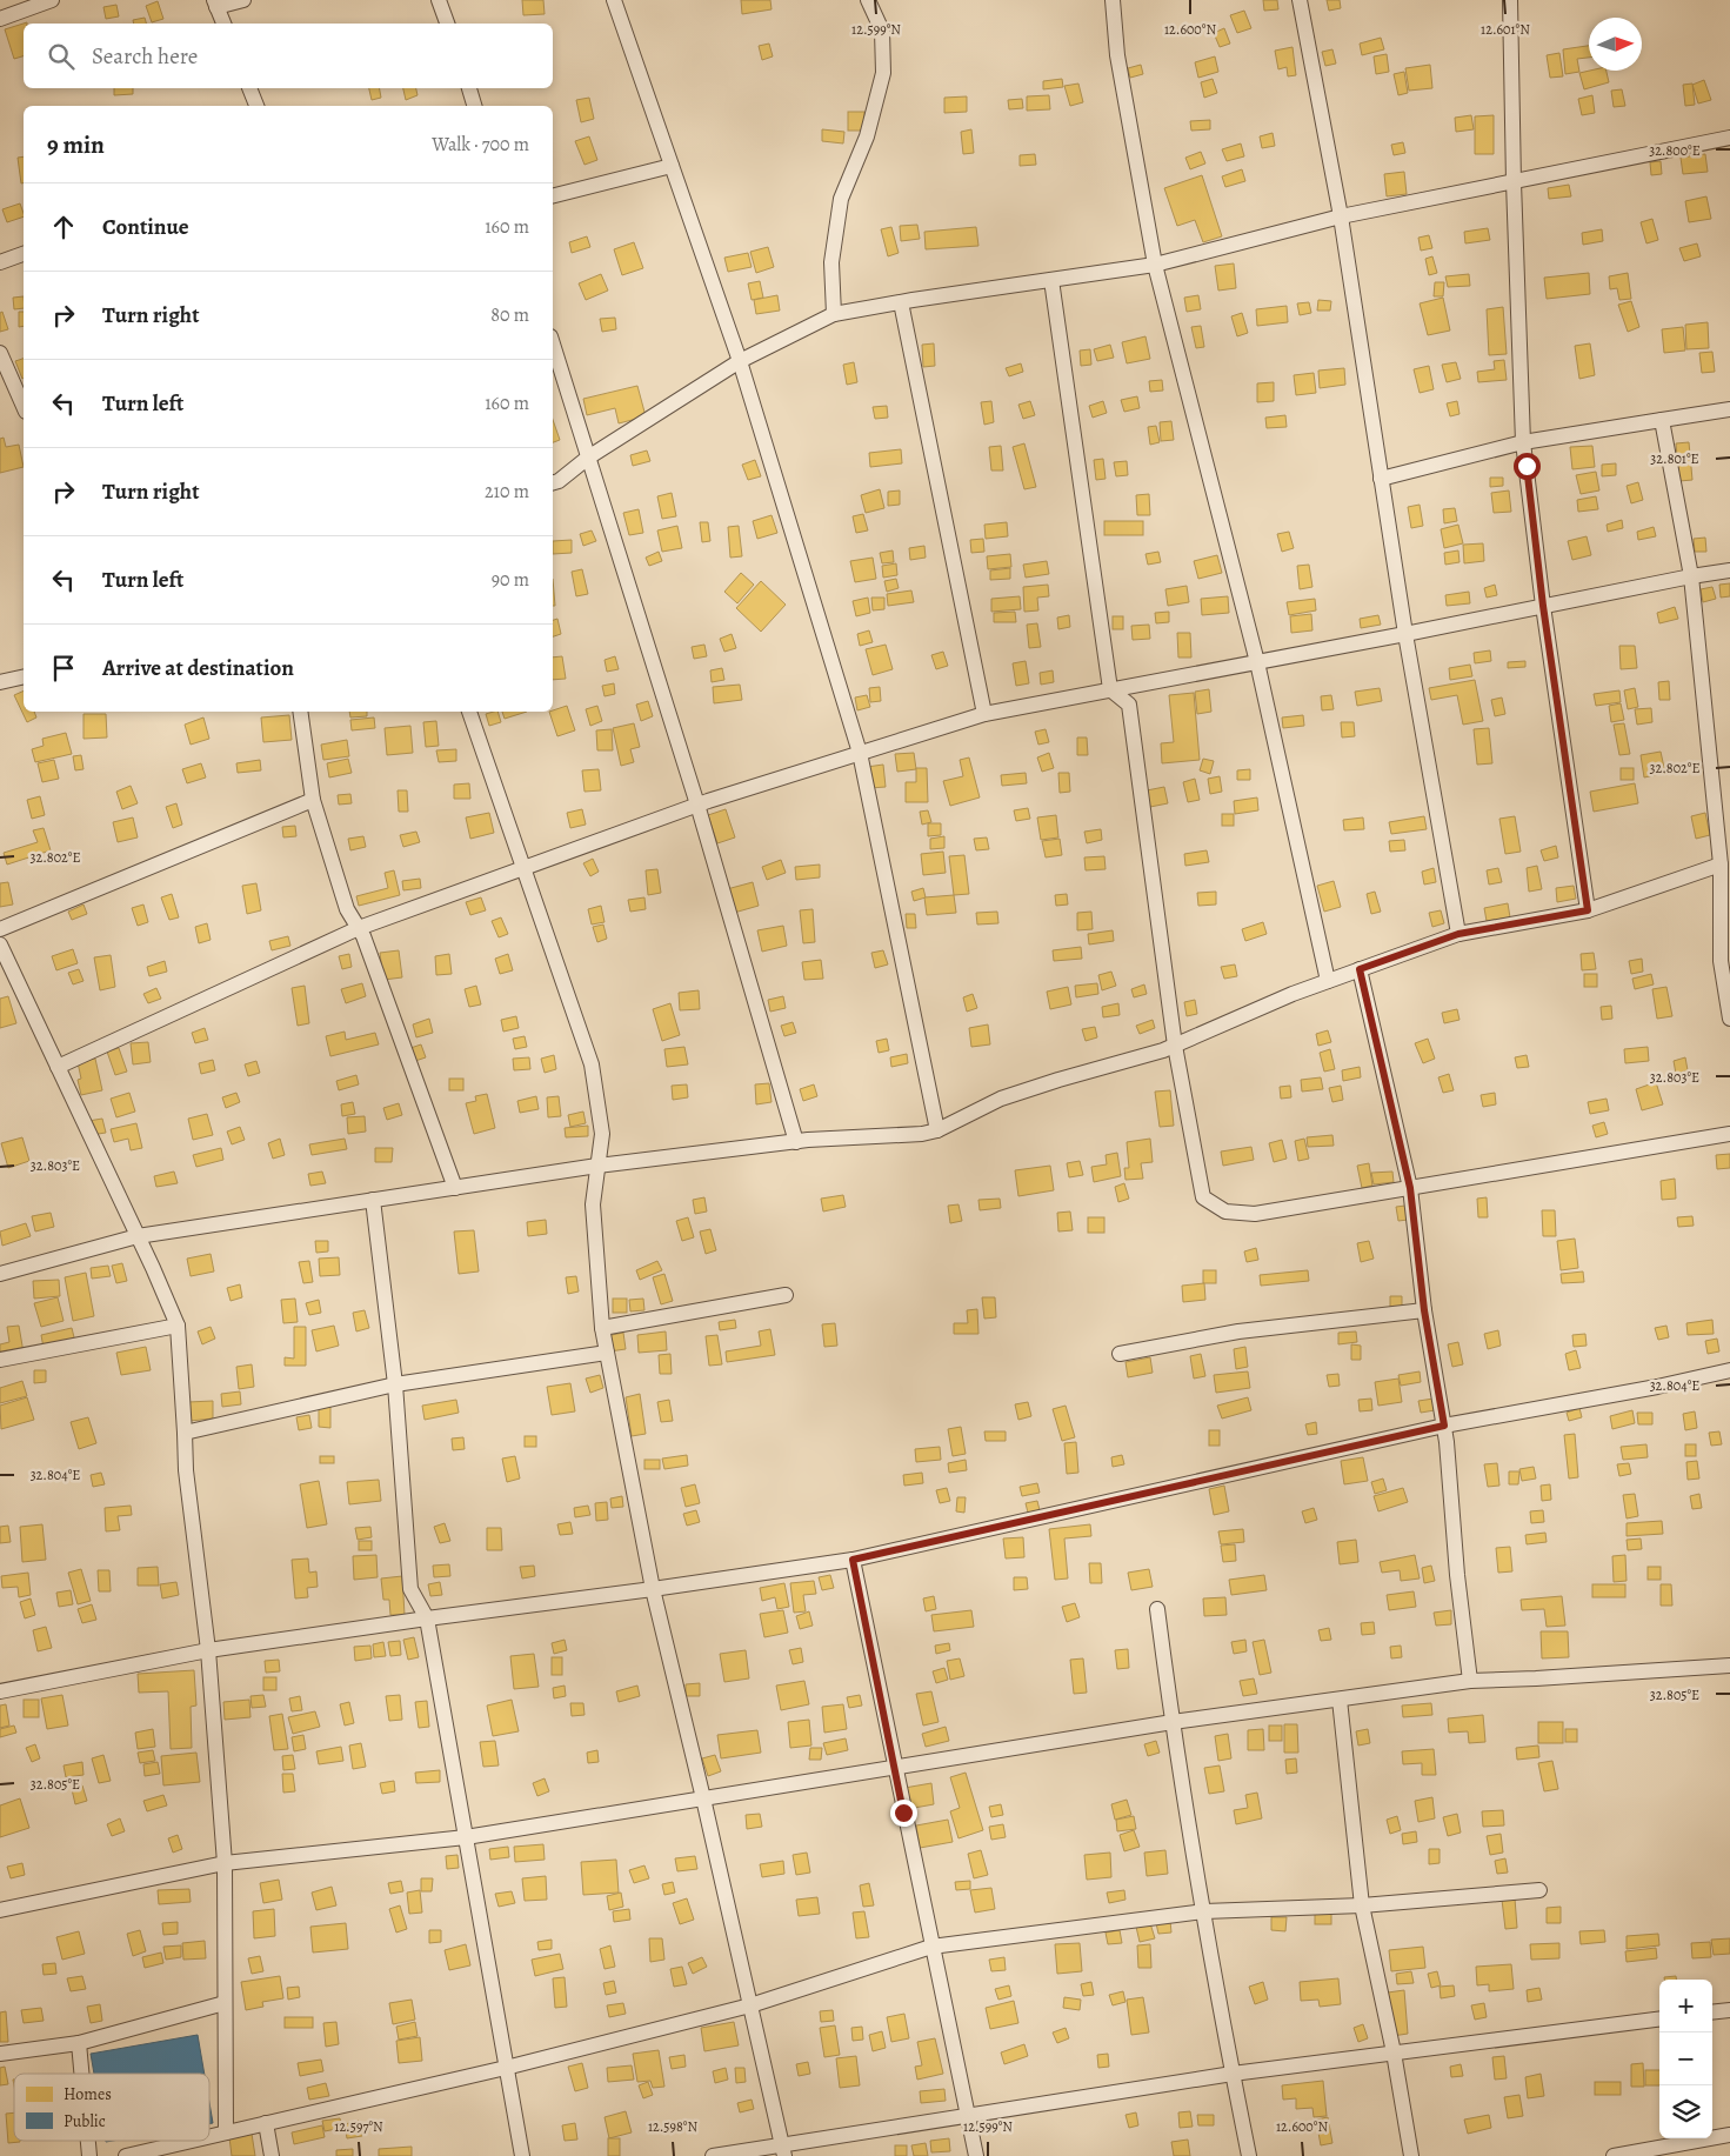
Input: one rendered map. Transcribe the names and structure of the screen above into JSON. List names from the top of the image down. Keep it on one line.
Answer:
{"legend":["Homes","Public"],"north":"right","page":{"search":"Search here","heading":["9 min","Walk · 700 m"],"list":[["Continue","160 m"],["Turn right","80 m"],["Turn left","160 m"],["Turn right","210 m"],["Turn left","90 m"],"Arrive at destination"],"map_buttons":["+","−"]},"coordinates":["12.599°N","12.600°N","12.601°N","32.800°E","32.801°E","32.802°E","32.803°E","32.804°E","32.805°E","12.597°N","12.598°N"]}
